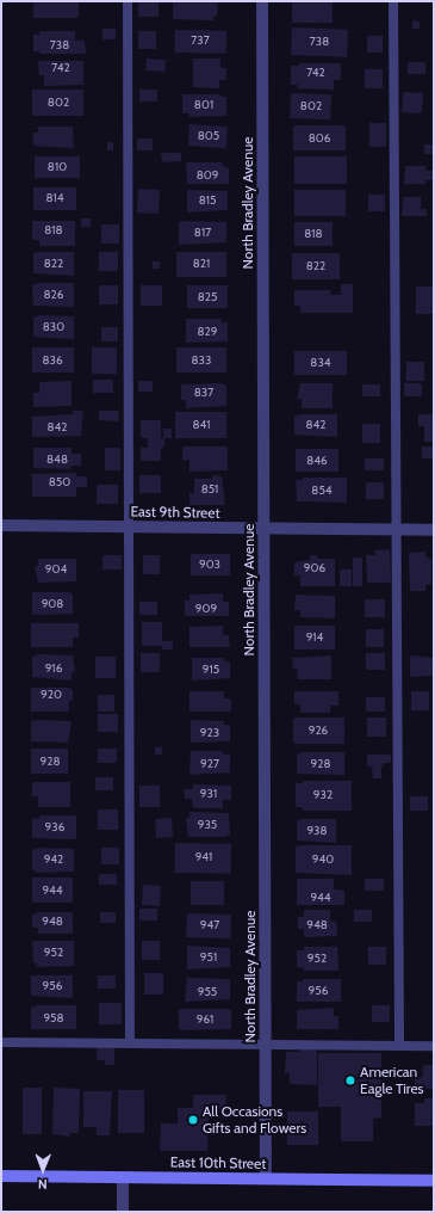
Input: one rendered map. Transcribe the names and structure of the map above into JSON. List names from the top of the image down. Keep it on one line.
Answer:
{"streets":{"main road":["East 10th Street"],"street":["North Bradley Avenue","East 9th Street"]},"crossings":[["North Bradley Avenue","East 9th Street"],["North Bradley Avenue","East 10th Street"]],"places":["American Eagle Tires","All Occasions Gifts and Flowers"],"house_numbers":["737","738","738","742","742","802","801","802","805","806","810","809","814","815","818","817","818","822","821","822","826","825","830","829","836","833","834","837","841","842","842","848","846","850","851","854","903","906","904","908","909","914","916","915","920","926","923","928","927","928","931","932","935","936","938","941","942","940","944","944","948","947","948","952","951","952","956","956","955","958","961"],"north":"bottom"}
